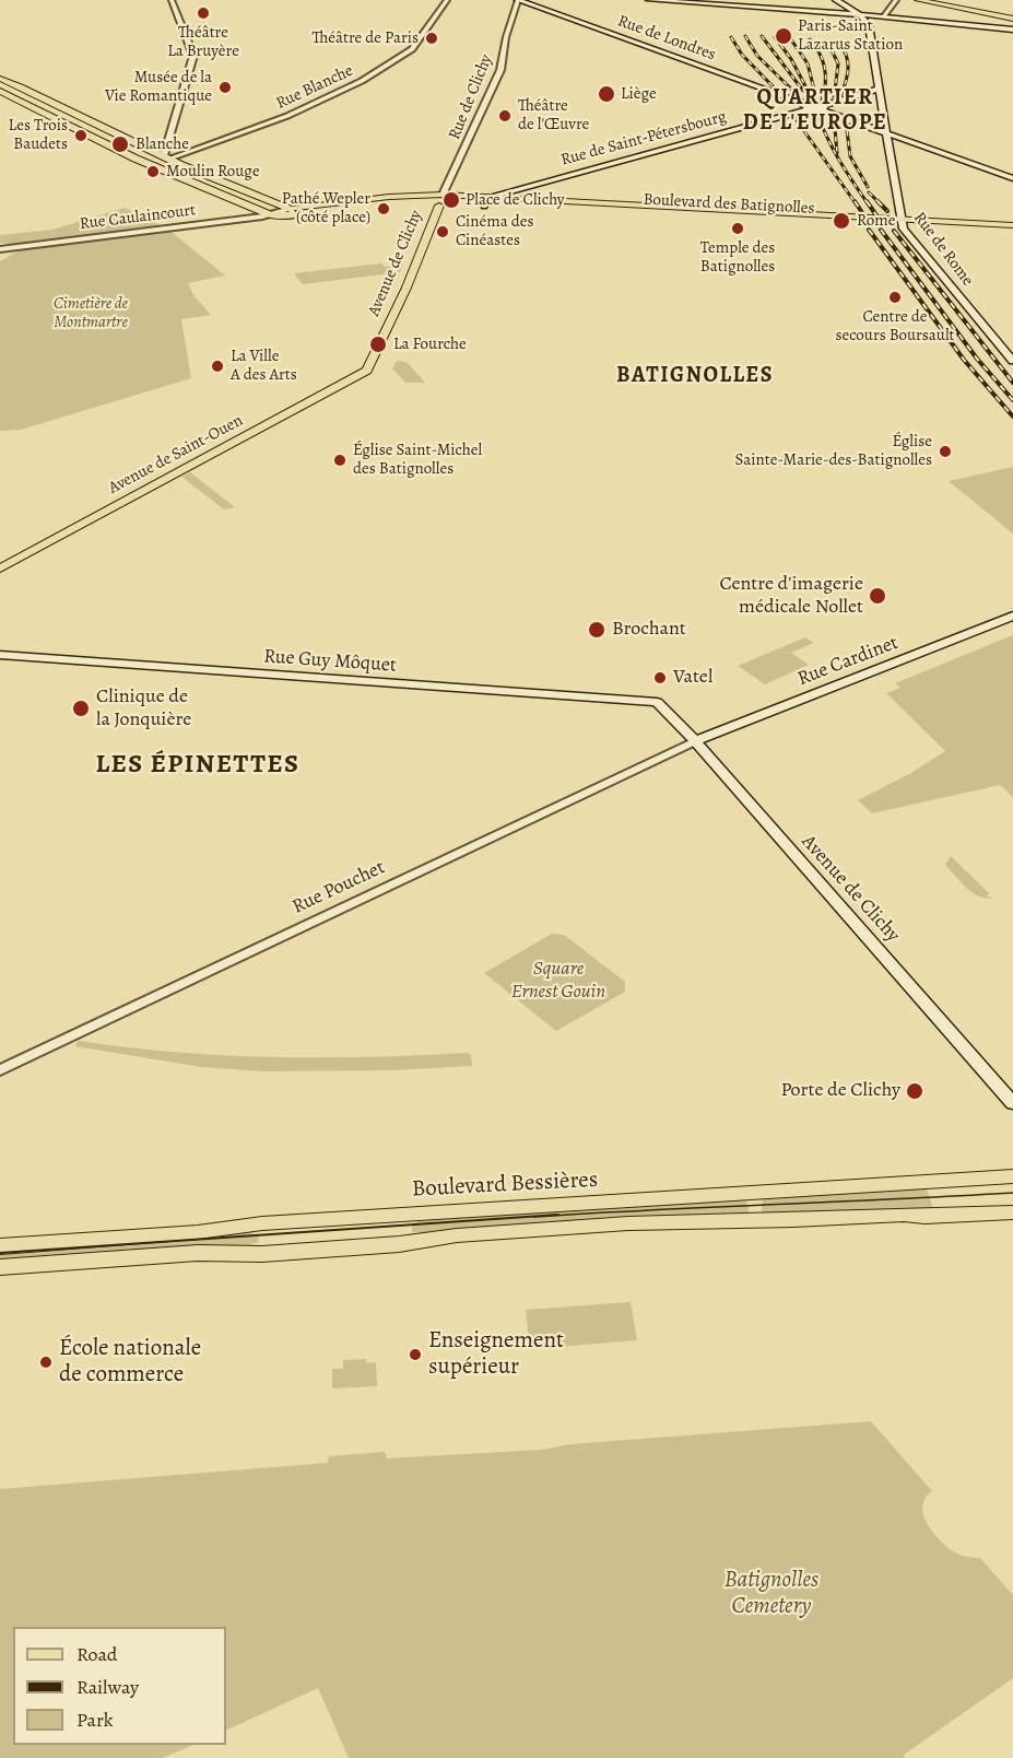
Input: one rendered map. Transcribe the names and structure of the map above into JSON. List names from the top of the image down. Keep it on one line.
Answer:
{"streets":{"main road":["Rue de Londres","Rue de Saint-Pétersbourg","Boulevard des Batignolles","Rue de Rome","Avenue de Clichy","Avenue de Saint-Ouen","Rue Guy Môquet","Rue Cardinet","Boulevard Bessières"],"street":["Rue Blanche","Rue de Clichy","Rue Caulaincourt","Rue Pouchet"]},"crossings":[["Rue de Londres","Rue de Clichy"],["Rue de Londres","Rue de Saint-Pétersbourg"],["Rue de Clichy","Avenue de Clichy"],["Rue de Saint-Pétersbourg","Boulevard des Batignolles"],["Boulevard des Batignolles","Rue de Rome"],["Avenue de Clichy","Avenue de Saint-Ouen"],["Avenue de Clichy","Rue Guy Môquet"],["Avenue de Clichy","Rue Cardinet"],["Avenue de Clichy","Rue Pouchet"],["Rue Cardinet","Rue Pouchet"]],"districts":["QUARTIER DE L'EUROPE","BATIGNOLLES","LES ÉPINETTES"],"parks":["Cimetière de Montmartre","Square Ernest Gouin","Batignolles Cemetery"],"places":["Théâtre La Bruyère","Paris-Saint Lazarus Station","Théâtre de Paris","Musée de la Vie Romantique","Liège","Théâtre de l'Œuvre","Les Trois Baudets","Blanche","Moulin Rouge","Place de Clichy","Pathé Wepler (côté place)","Rome","Temple des Batignolles","Cinéma des Cinéastes","Centre de secours Boursault","La Fourche","La Ville A des Arts","Église Sainte-Marie-des-Batignolles","Église Saint-Michel des Batignolles","Centre d'imagerie médicale Nollet","Brochant","Vatel","Clinique de la Jonquière","Porte de Clichy","Enseignement supérieur","École nationale de commerce"],"legend":["Road","Railway","Park"]}
